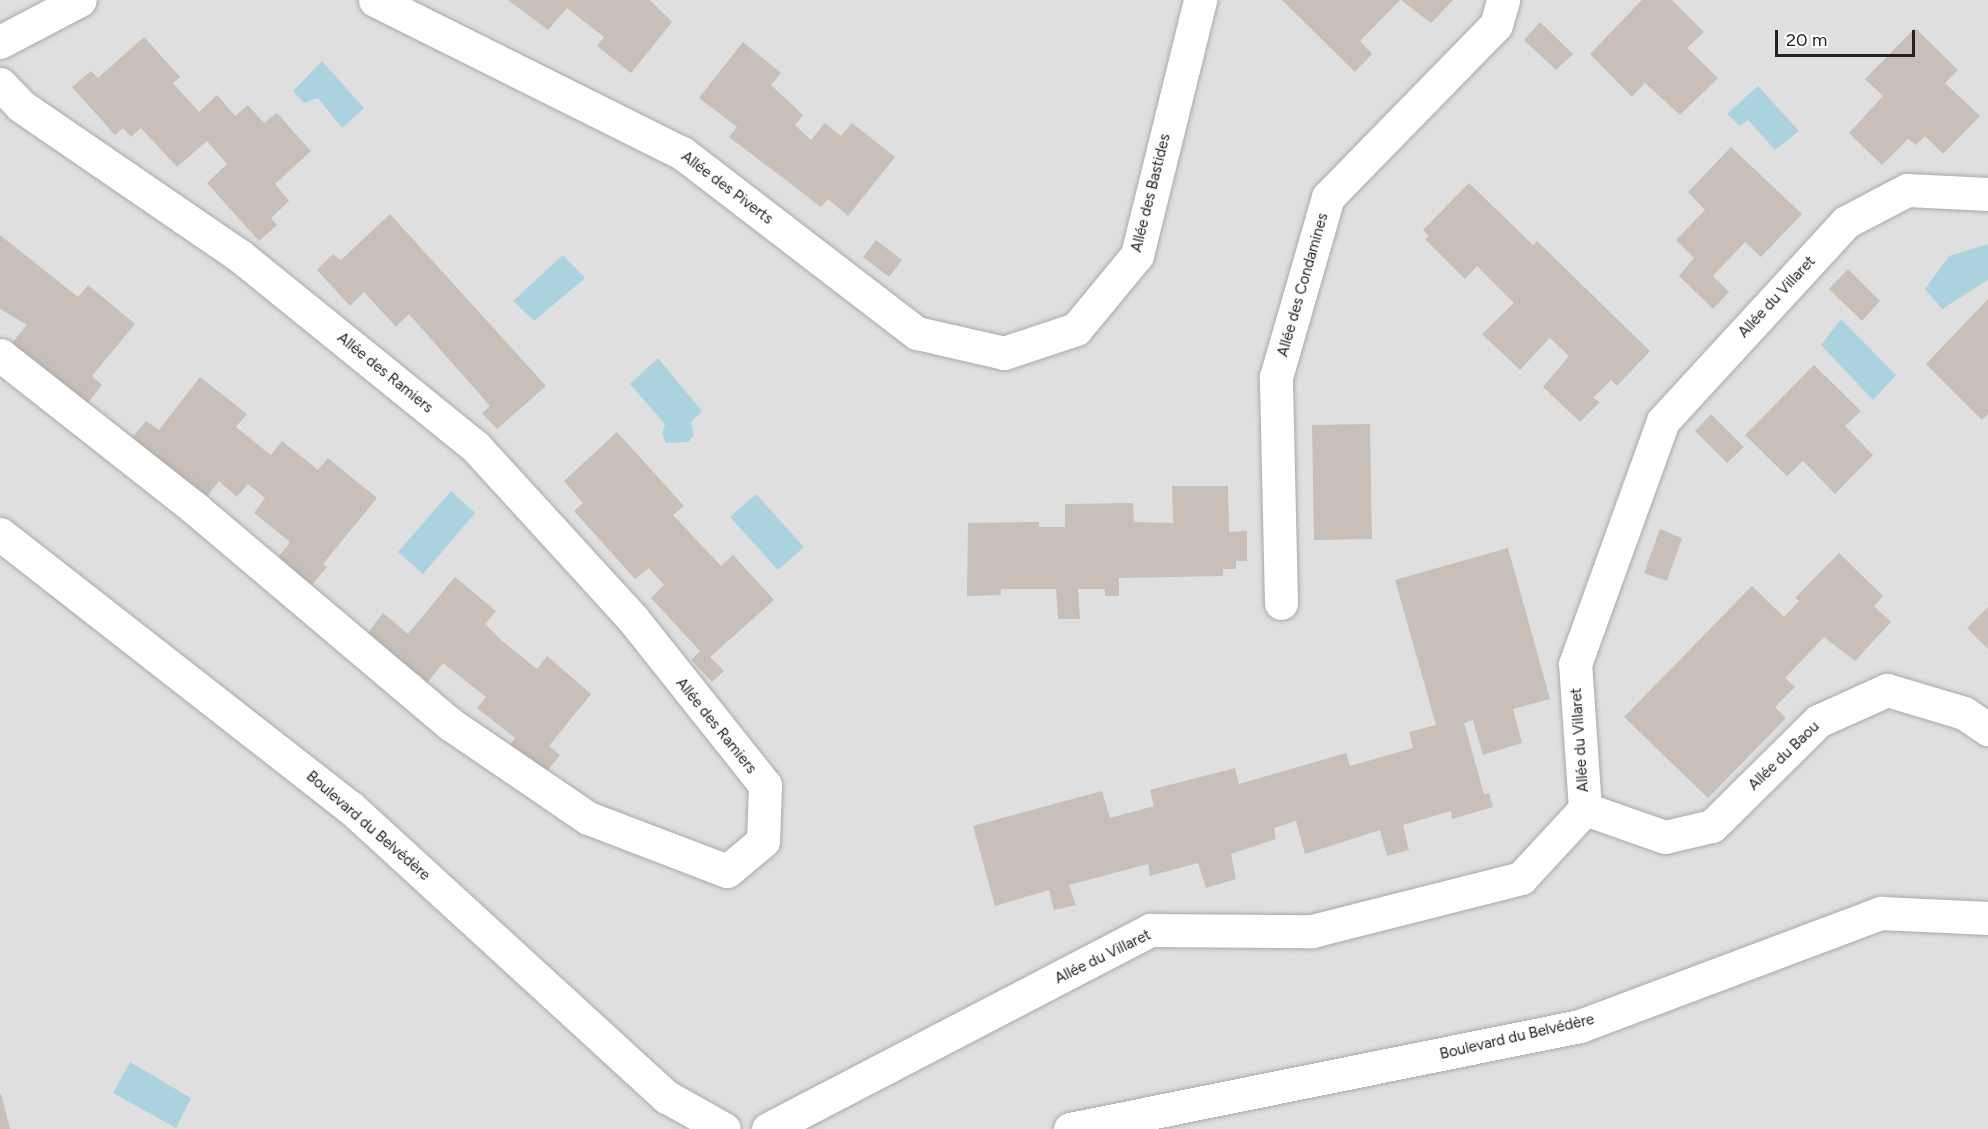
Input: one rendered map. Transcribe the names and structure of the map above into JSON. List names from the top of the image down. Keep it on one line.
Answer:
{"streets":{"street":["Allée des Piverts","Allée des Bastides","Allée des Condamines","Allée du Villaret","Allée des Ramiers","Allée du Baou","Boulevard du Belvédère"]},"crossings":[["Allée des Piverts","Allée des Bastides"],["Allée du Villaret","Allée du Baou"]],"scale_bar":"20 m"}
